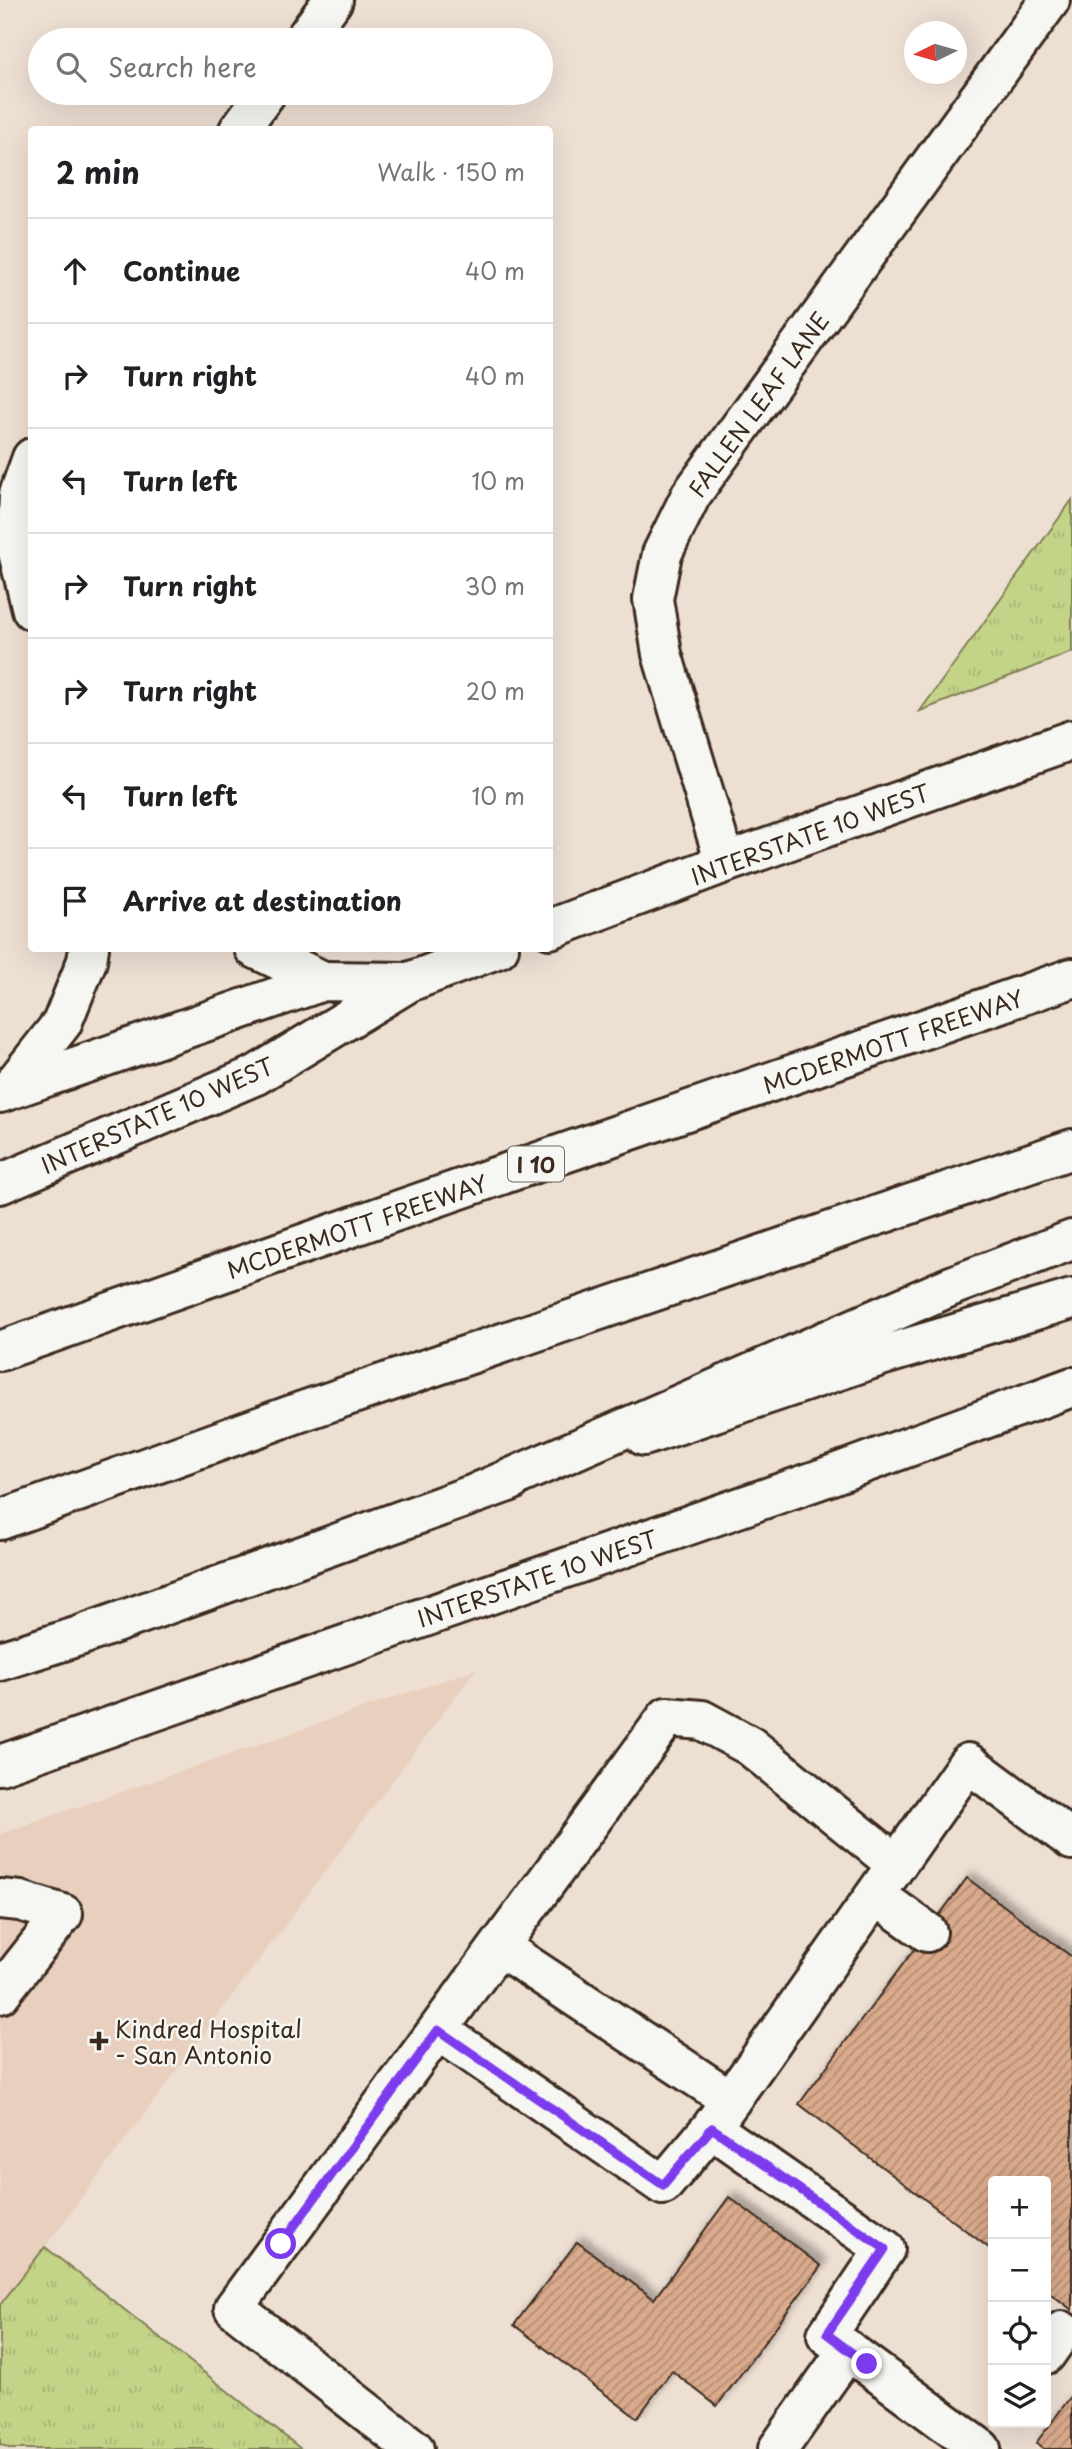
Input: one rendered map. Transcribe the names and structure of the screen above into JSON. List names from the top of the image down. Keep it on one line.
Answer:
{"streets":{"main road":["FALLEN LEAF LANE","INTERSTATE 10 WEST","MCDERMOTT FREEWAY","I 10"]},"crossings":[["FALLEN LEAF LANE","INTERSTATE 10 WEST"]],"places":{"health":["Kindred Hospital - San Antonio"]},"north":"left","page":{"search":"Search here","heading":["2 min","Walk · 150 m"],"list":[["Continue","40 m"],["Turn right","40 m"],["Turn left","10 m"],["Turn right","30 m"],["Turn right","20 m"],["Turn left","10 m"],"Arrive at destination"],"map_buttons":["+","−"]}}
